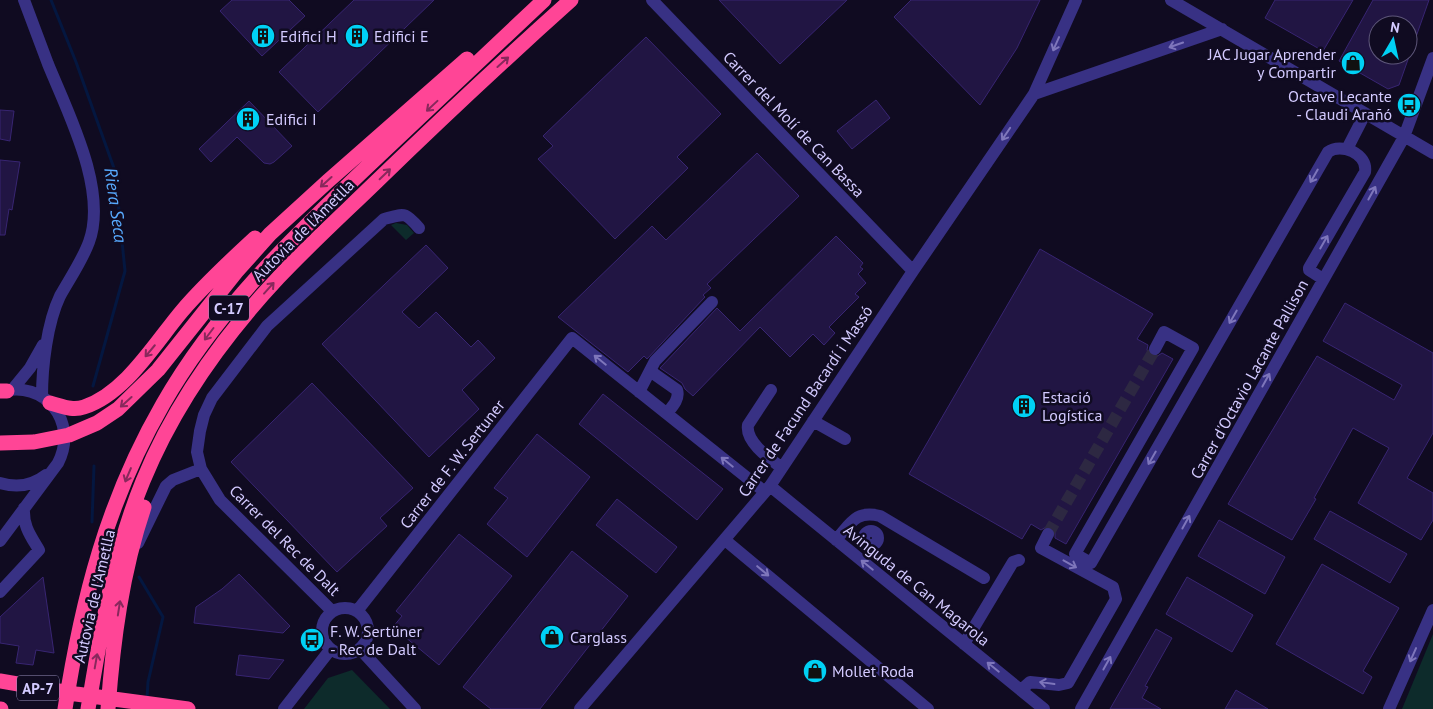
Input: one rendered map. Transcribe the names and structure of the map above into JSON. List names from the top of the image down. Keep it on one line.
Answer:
{"streets":{"highway":["Autovia de l'Ametlla","C-17","AP-7"],"street":["Carrer del Molí de Can Bassa","Carrer d'Octavio Lacante Pallison","Carrer de Facund Bacardí i Massó","Carrer de F. W. Sertuner","Carrer del Rec de Dalt","Avinguda de Can Magarola"]},"crossings":[["Carrer del Molí de Can Bassa","Carrer de Facund Bacardí i Massó"],["Carrer de Facund Bacardí i Massó","Avinguda de Can Magarola"],["Carrer de F. W. Sertuner","Carrer del Rec de Dalt"],["Carrer de F. W. Sertuner","Avinguda de Can Magarola"]],"one_way":["Carrer d'Octavio Lacante Pallison","Carrer de Facund Bacardí i Massó"],"water":["Riera Seca"],"places":{"building":["Edifici H","Edifici E","Edifici I","Estació Logística"],"shop":["JAC Jugar Aprender y Compartir","Carglass","Mollet Roda"],"bus stop":["Octave Lecante - Claudi Arañó","F. W. Sertüner - Rec de Dalt"]},"north":"top"}
